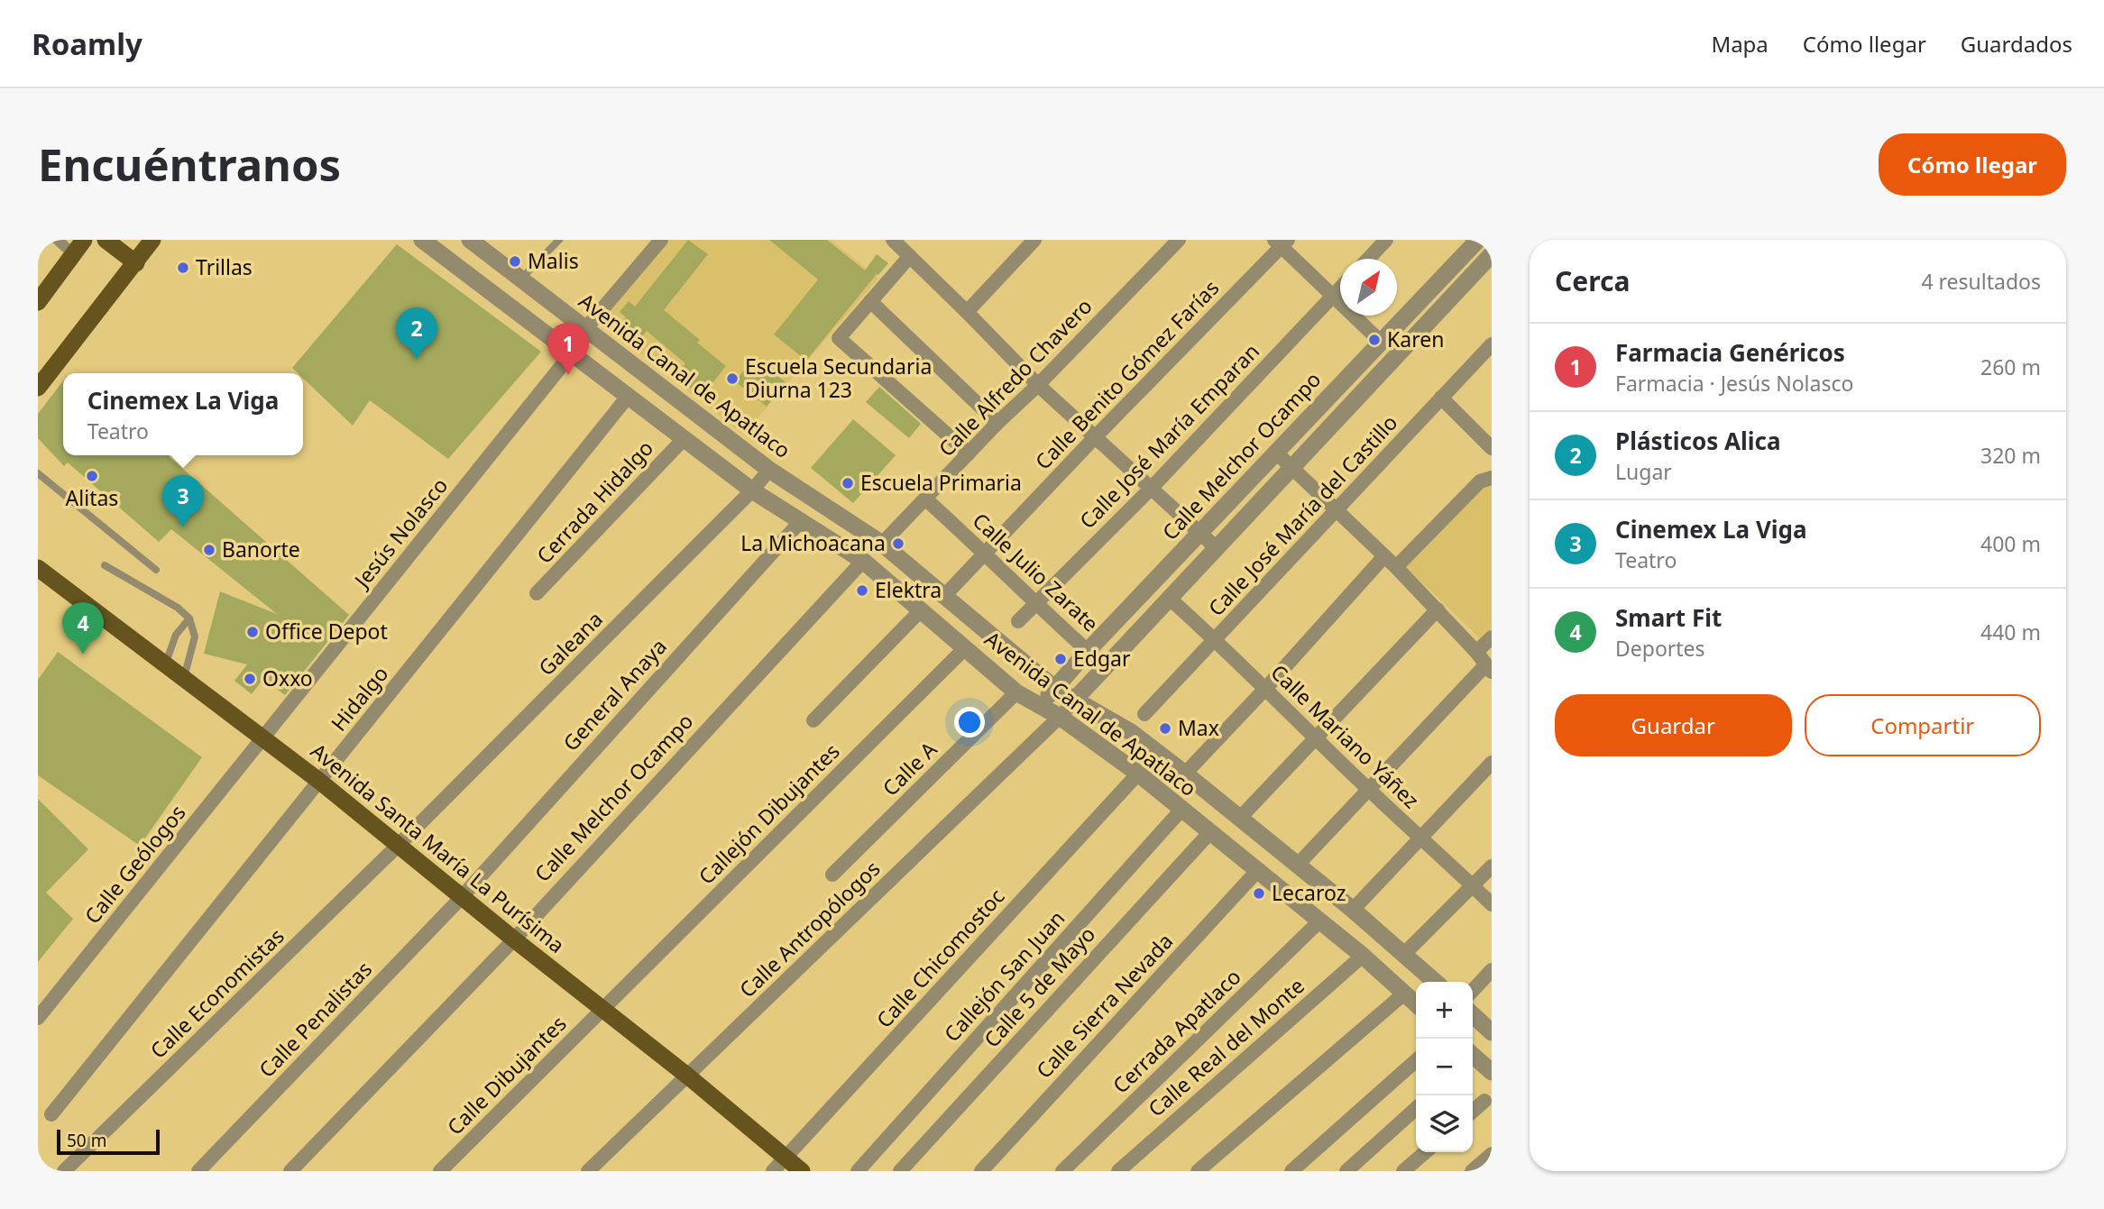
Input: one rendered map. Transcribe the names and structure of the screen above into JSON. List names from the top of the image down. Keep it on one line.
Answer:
{"streets":{"main road":["Avenida Santa María La Purísima"],"street":["Calle Benito Gómez Farías","Avenida Canal de Apatlaco","Calle Alfredo Chavero","Calle José María Emparan","Calle Melchor Ocampo","Cerrada Hidalgo","Calle José María del Castillo","Jesús Nolasco","Calle Julio Zarate","Galeana","General Anaya","Hidalgo","Calle Mariano Yáñez","Calle A","Callejón Dibujantes","Calle Geólogos","Calle Antropólogos","Calle Chicomostoc","Callejón San Juan","Calle 5 de Mayo","Calle Economistas","Calle Sierra Nevada","Calle Penalistas","Cerrada Apatlaco","Calle Real del Monte","Calle Dibujantes"]},"crossings":[["Calle Benito Gómez Farías","Avenida Canal de Apatlaco"],["Calle Benito Gómez Farías","Calle Julio Zarate"],["Avenida Canal de Apatlaco","Calle Alfredo Chavero"],["Avenida Canal de Apatlaco","Calle Melchor Ocampo"],["Avenida Canal de Apatlaco","Cerrada Hidalgo"],["Avenida Canal de Apatlaco","Jesús Nolasco"],["Avenida Canal de Apatlaco","Galeana"],["Avenida Canal de Apatlaco","General Anaya"],["Avenida Canal de Apatlaco","Hidalgo"],["Avenida Canal de Apatlaco","Calle A"],["Avenida Canal de Apatlaco","Callejón Dibujantes"],["Avenida Canal de Apatlaco","Calle Antropólogos"],["Avenida Canal de Apatlaco","Calle Chicomostoc"],["Avenida Canal de Apatlaco","Callejón San Juan"],["Avenida Canal de Apatlaco","Calle 5 de Mayo"],["Avenida Canal de Apatlaco","Calle Sierra Nevada"],["Avenida Canal de Apatlaco","Cerrada Apatlaco"],["Avenida Canal de Apatlaco","Calle Real del Monte"],["Calle Alfredo Chavero","Calle Julio Zarate"],["Calle José María Emparan","Calle Julio Zarate"],["Calle Melchor Ocampo","Calle Julio Zarate"],["Calle Melchor Ocampo","Calle Mariano Yáñez"],["Calle Melchor Ocampo","Avenida Santa María La Purísima"],["Calle Melchor Ocampo","Calle Antropólogos"],["Calle José María del Castillo","Calle Mariano Yáñez"],["Jesús Nolasco","Avenida Santa María La Purísima"],["Jesús Nolasco","Calle Geólogos"],["Galeana","Avenida Santa María La Purísima"],["Galeana","Calle Economistas"],["General Anaya","Avenida Santa María La Purísima"],["General Anaya","Calle Penalistas"],["Hidalgo","Avenida Santa María La Purísima"],["Callejón Dibujantes","Avenida Santa María La Purísima"],["Callejón Dibujantes","Calle Dibujantes"],["Avenida Santa María La Purísima","Calle Geólogos"],["Avenida Santa María La Purísima","Calle Antropólogos"],["Avenida Santa María La Purísima","Calle Chicomostoc"],["Avenida Santa María La Purísima","Calle Economistas"],["Avenida Santa María La Purísima","Calle Penalistas"],["Avenida Santa María La Purísima","Calle Dibujantes"]],"places":["Malis","Trillas","Karen","Escuela Secundaria Diurna 123","Alitas","Escuela Primaria","La Michoacana","Banorte","Elektra","Office Depot","Edgar","Oxxo","Max","Lecaroz"],"scale_bar":"50 m","north":"top right","page":{"header":"Roamly","nav":["Mapa","Cómo llegar","Guardados"],"buttons":["Cómo llegar",["Guardar","Compartir"]],"title":"Encuéntranos","heading":["Cerca","4 resultados"],"pins":["2","1","3","4"],"list":[{"mark":"1","name":"Farmacia Genéricos","note":"Farmacia · Jesús Nolasco","value":"260 m"},{"mark":"2","name":"Plásticos Alica","note":"Lugar","value":"320 m"},{"mark":"3","name":"Cinemex La Viga","note":"Teatro","value":"400 m"},{"mark":"4","name":"Smart Fit","note":"Deportes","value":"440 m"}],"popup":["Cinemex La Viga","Teatro"],"map_buttons":["+","−"],"scale":"50 m"}}
